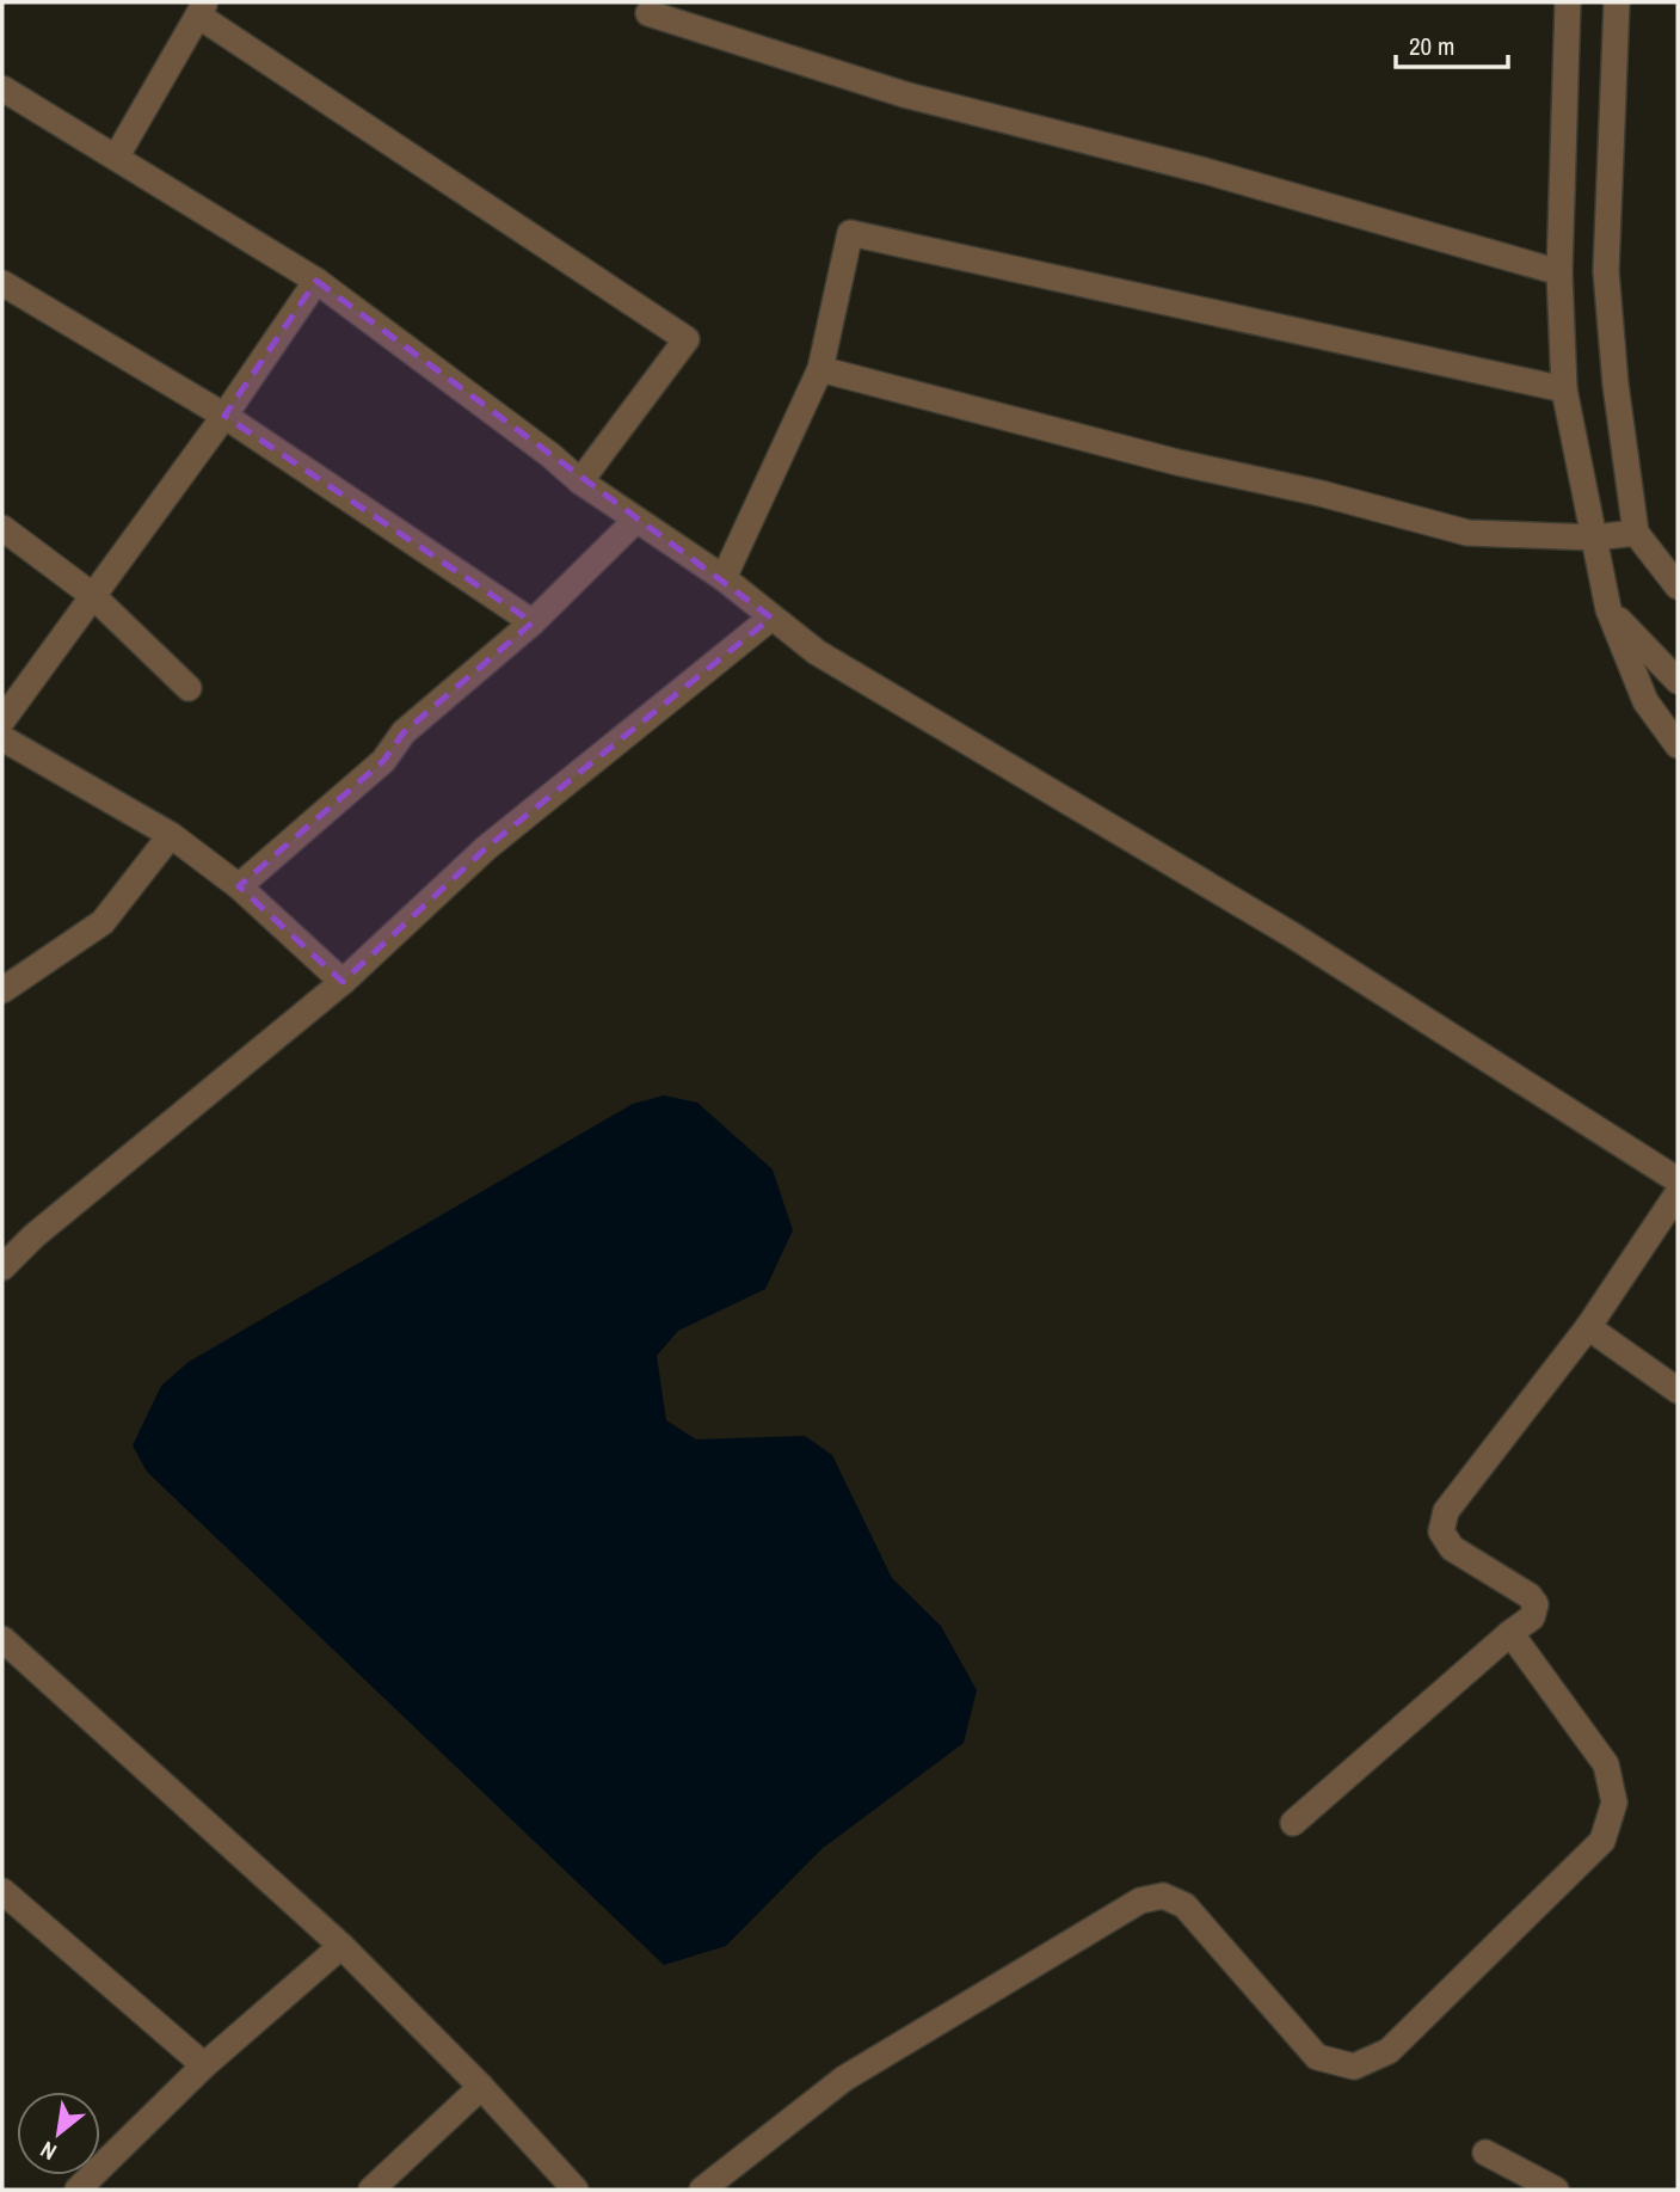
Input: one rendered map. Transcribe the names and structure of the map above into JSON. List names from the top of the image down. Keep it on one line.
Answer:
{"scale_bar":"20 m","north":"bottom left"}
